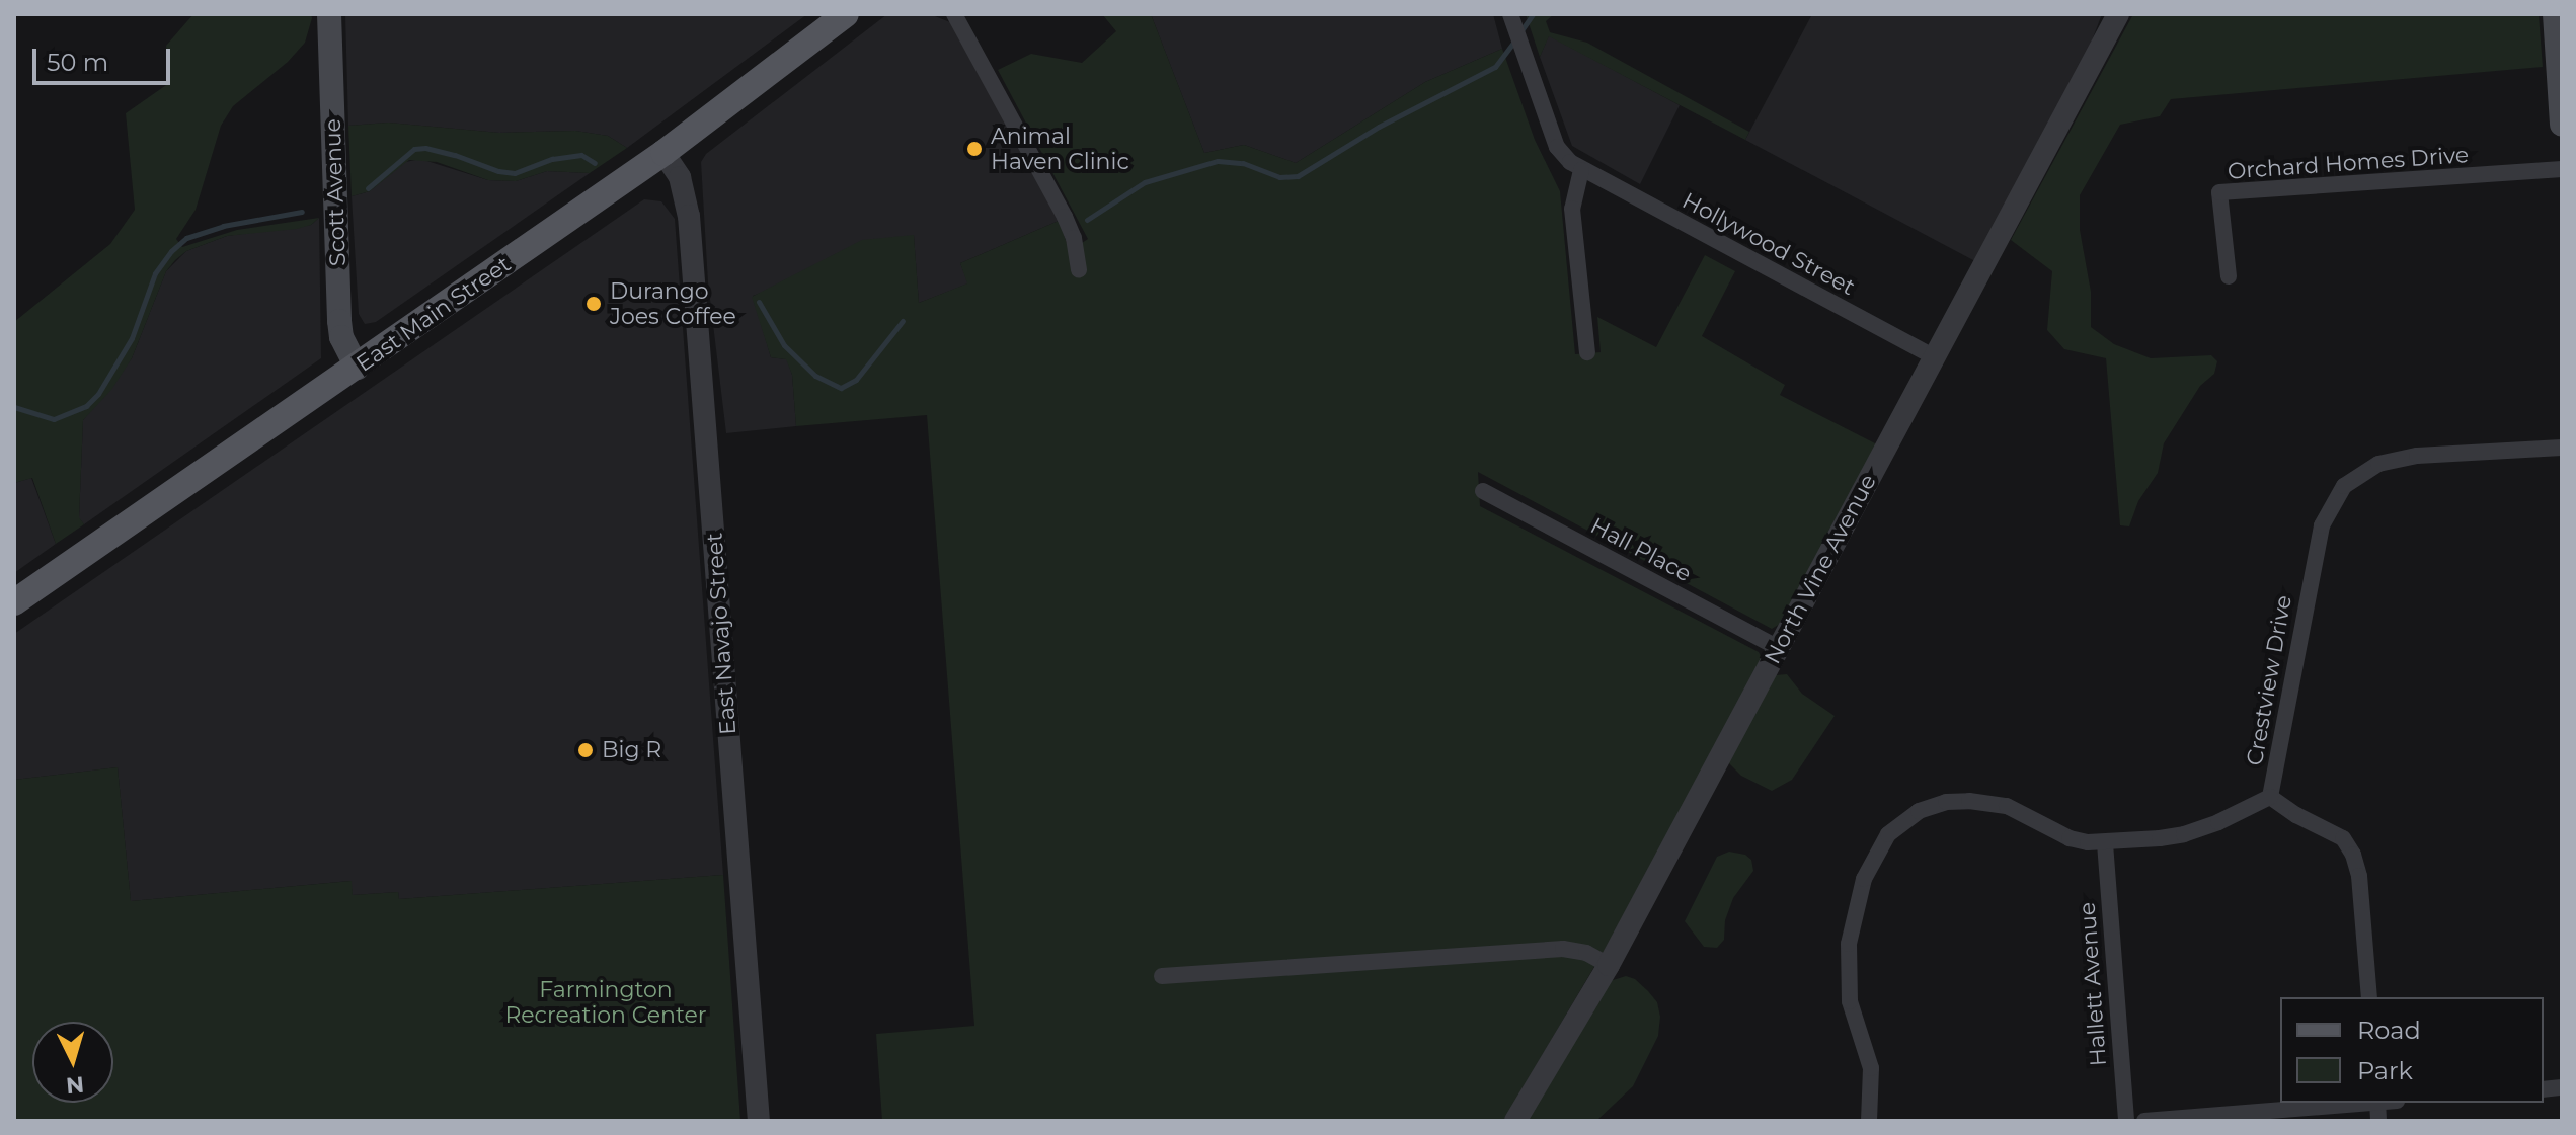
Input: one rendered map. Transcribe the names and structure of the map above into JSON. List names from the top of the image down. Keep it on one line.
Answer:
{"streets":{"main road":["Scott Avenue","East Main Street"],"street":["Orchard Homes Drive","Hollywood Street","Hall Place","North Vine Avenue","East Navajo Street","Crestview Drive","Hallett Avenue"]},"crossings":[["Scott Avenue","East Main Street"],["Hollywood Street","North Vine Avenue"],["East Main Street","East Navajo Street"],["Hall Place","North Vine Avenue"],["Crestview Drive","Hallett Avenue"]],"parks":["Farmington Recreation Center"],"places":["Animal Haven Clinic","Durango Joes Coffee","Big R"],"legend":["Road","Park"],"scale_bar":"50 m","north":"bottom"}
